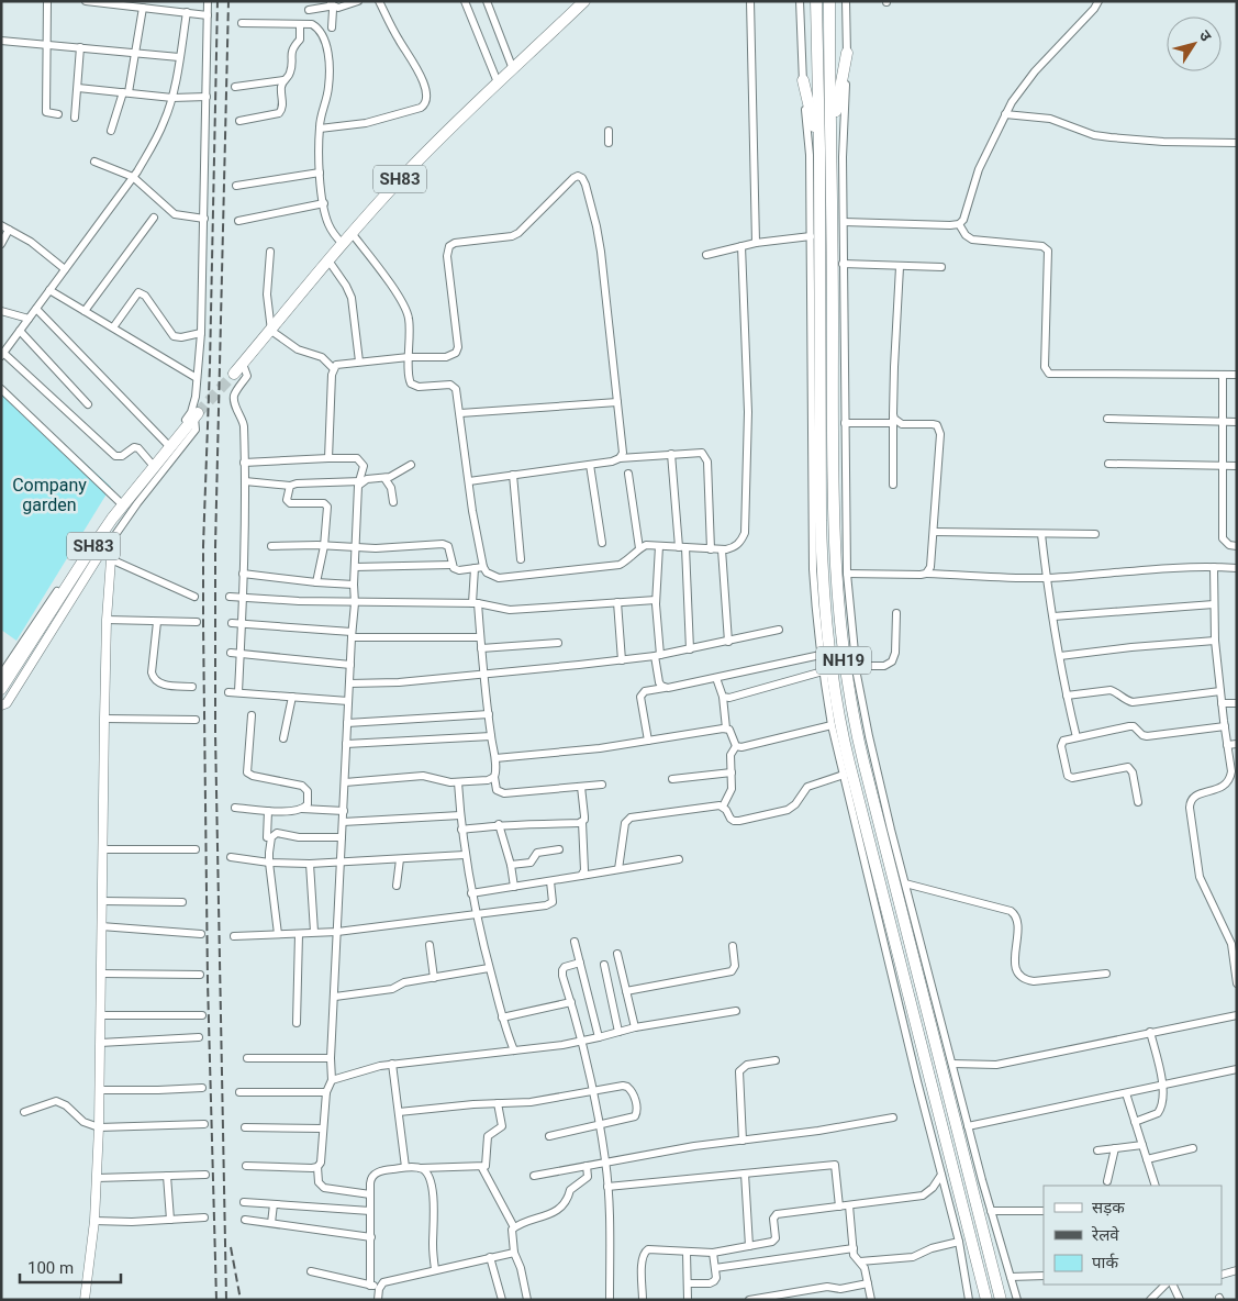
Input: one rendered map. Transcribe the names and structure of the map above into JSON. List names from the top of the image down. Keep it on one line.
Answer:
{"streets":{"main road":["SH83","NH19"]},"parks":["Company garden"],"legend":["सड़क","रेलवे","पार्क"],"scale_bar":"100 m","north":"top right"}
